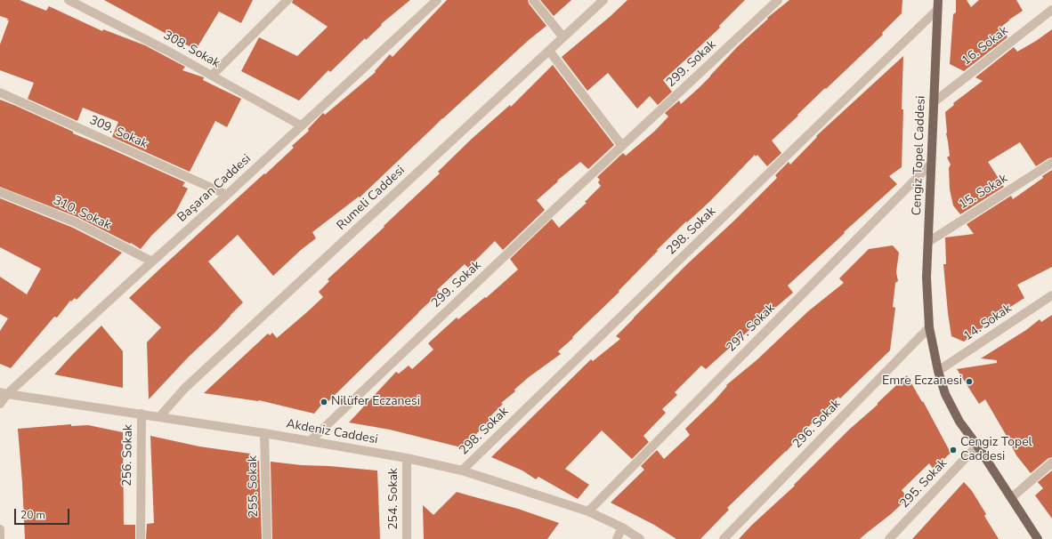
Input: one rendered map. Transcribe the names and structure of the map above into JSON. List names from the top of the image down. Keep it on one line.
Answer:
{"streets":{"main road":["Cengiz Topel Caddesi"],"street":["16. Sokak","308. Sokak","299. Sokak","309. Sokak","Başaran Caddesi","15. Sokak","Rumeli Caddesi","310. Sokak","298. Sokak","14. Sokak","297. Sokak","296. Sokak","Akdeniz Caddesi","256. Sokak","295. Sokak","255. Sokak","254. Sokak"]},"crossings":[["16. Sokak","Cengiz Topel Caddesi"],["308. Sokak","Başaran Caddesi"],["299. Sokak","Akdeniz Caddesi"],["309. Sokak","Başaran Caddesi"],["Cengiz Topel Caddesi","15. Sokak"],["Cengiz Topel Caddesi","298. Sokak"],["Cengiz Topel Caddesi","14. Sokak"],["Cengiz Topel Caddesi","297. Sokak"],["Cengiz Topel Caddesi","296. Sokak"],["Cengiz Topel Caddesi","295. Sokak"],["Başaran Caddesi","310. Sokak"],["Başaran Caddesi","Akdeniz Caddesi"],["Rumeli Caddesi","Akdeniz Caddesi"],["298. Sokak","Akdeniz Caddesi"],["297. Sokak","Akdeniz Caddesi"],["Akdeniz Caddesi","256. Sokak"],["Akdeniz Caddesi","255. Sokak"],["Akdeniz Caddesi","254. Sokak"]],"places":["Emre Eczanesi","Nilüfer Eczanesi","Cengiz Topel Caddesi"],"scale_bar":"20 m"}
